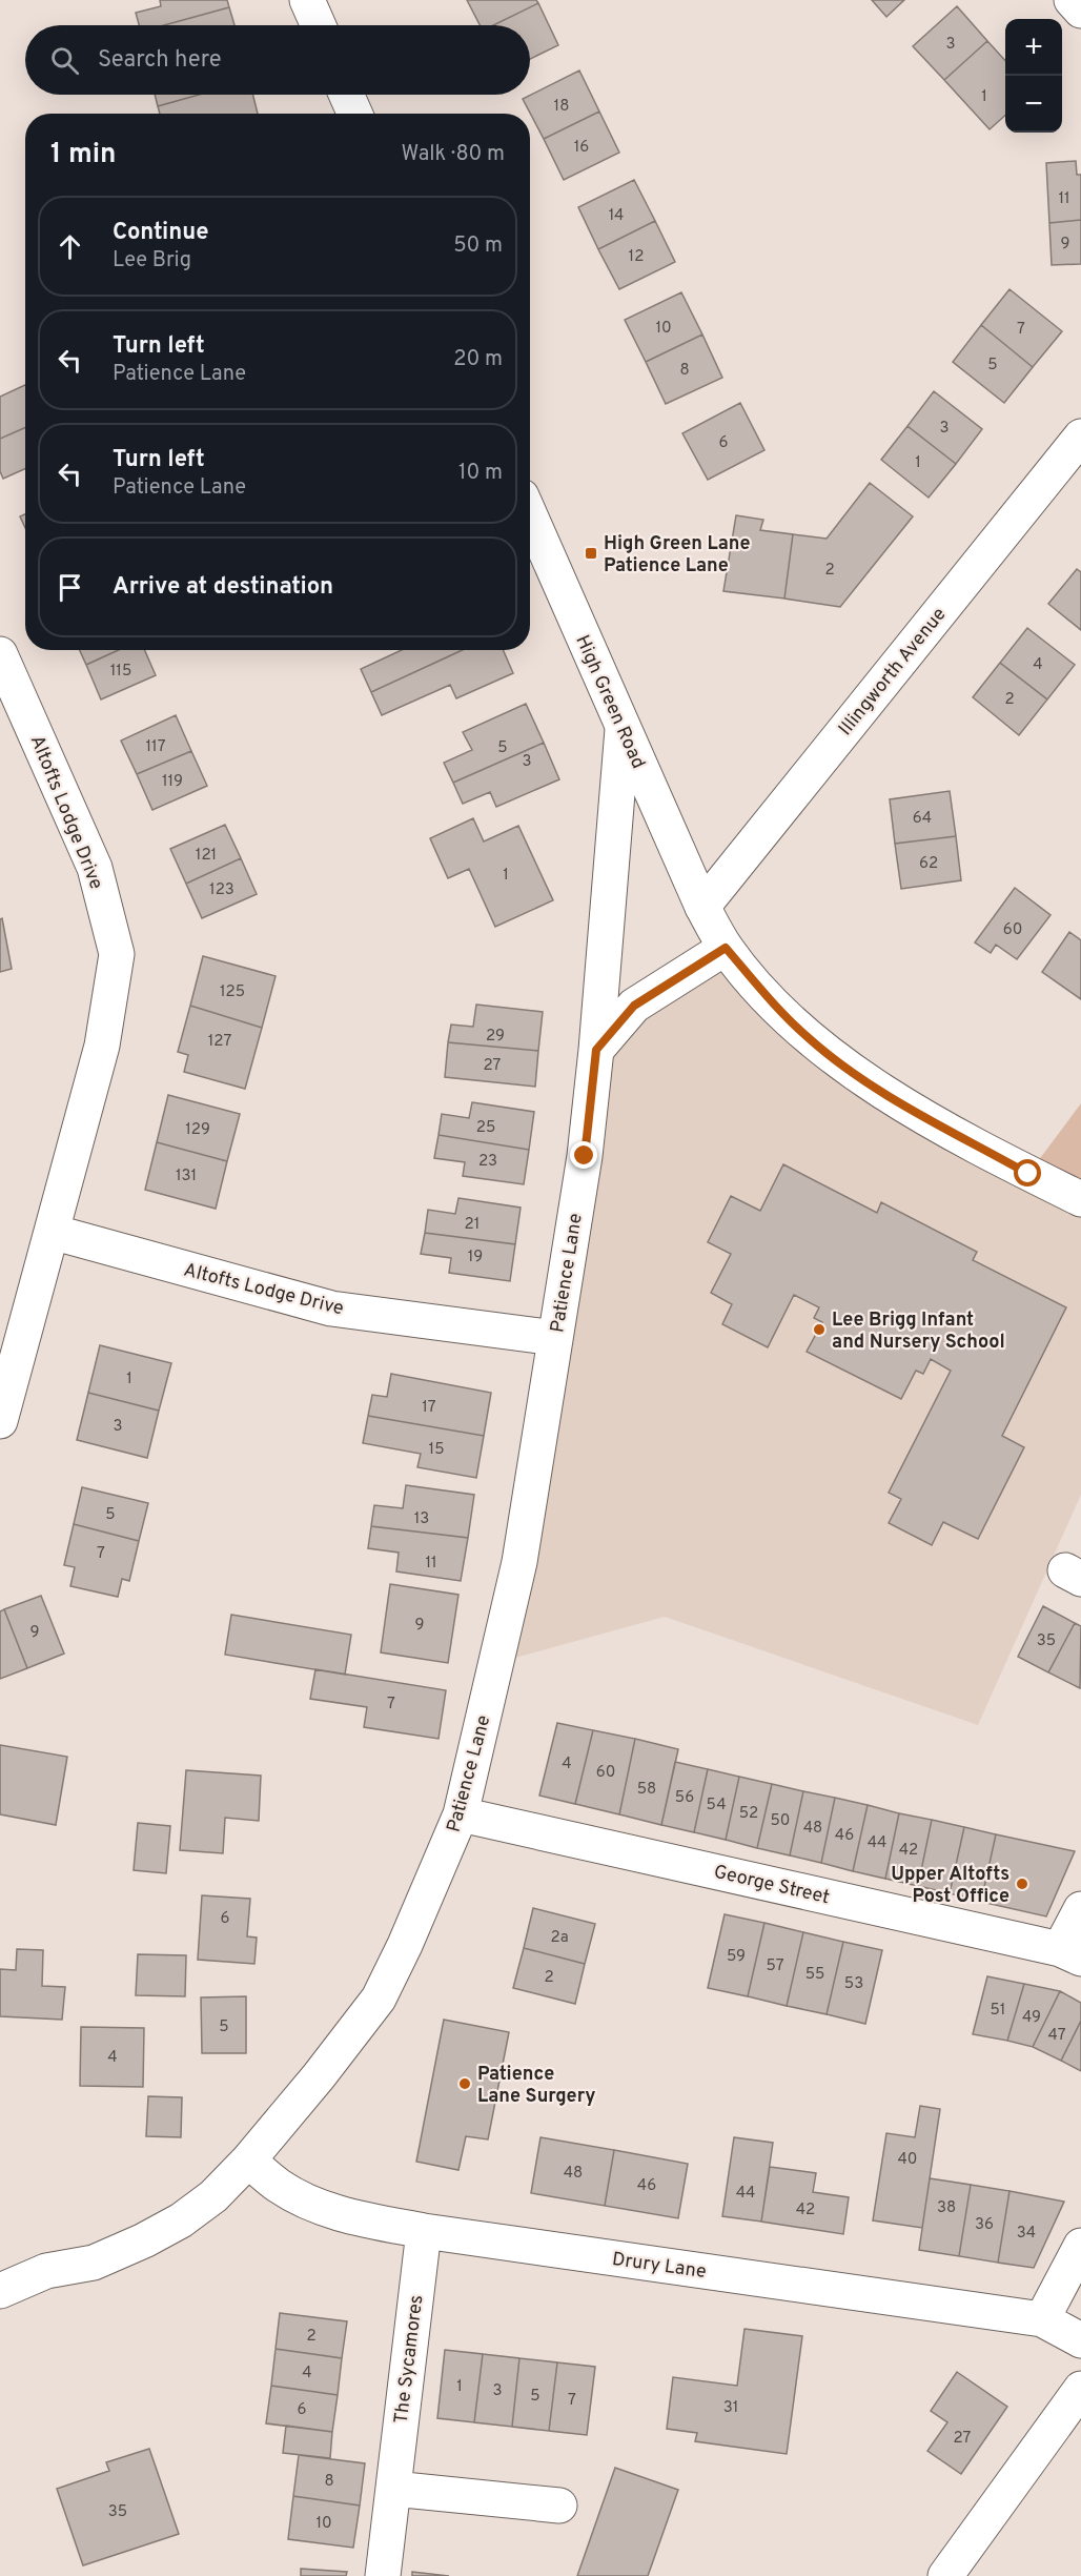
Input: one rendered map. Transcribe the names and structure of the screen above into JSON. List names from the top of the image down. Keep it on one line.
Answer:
{"streets":{"street":["Illingworth Avenue","High Green Road","Altofts Lodge Drive","Patience Lane","George Street","Drury Lane","The Sycamores"]},"crossings":[["Illingworth Avenue","High Green Road"],["High Green Road","Patience Lane"],["Altofts Lodge Drive","Patience Lane"],["Patience Lane","George Street"],["Patience Lane","Drury Lane"],["Drury Lane","The Sycamores"]],"places":{"transit":["High Green Lane Patience Lane"],"other":["Lee Brigg Infant and Nursery School","Upper Altofts Post Office","Patience Lane Surgery"]},"house_numbers":["3","1","18","16","11","14","9","12","10","7","5","8","3","6","1","2","4","115","2","117","5","3","119","64","121","62","1","123","60","125","29","127","27","25","129","23","131","21","19","1","17","3","15","5","13","7","11","9","9","35","7","4","60","58","56","54","52","50","48","46","44","42","6","2a","59","57","55","2","53","51","49","5","47","4","40","48","46","44","38","42","36","34","2","4","1","3","5","7","31","6","27","8","35","10"],"page":{"map_buttons":["+","−"],"search":"Search here","heading":["1 min","Walk · 80 m"],"list":[["Continue","Lee Brig","50 m"],["Turn left","Patience Lane","20 m"],["Turn left","Patience Lane","10 m"],"Arrive at destination"]}}
